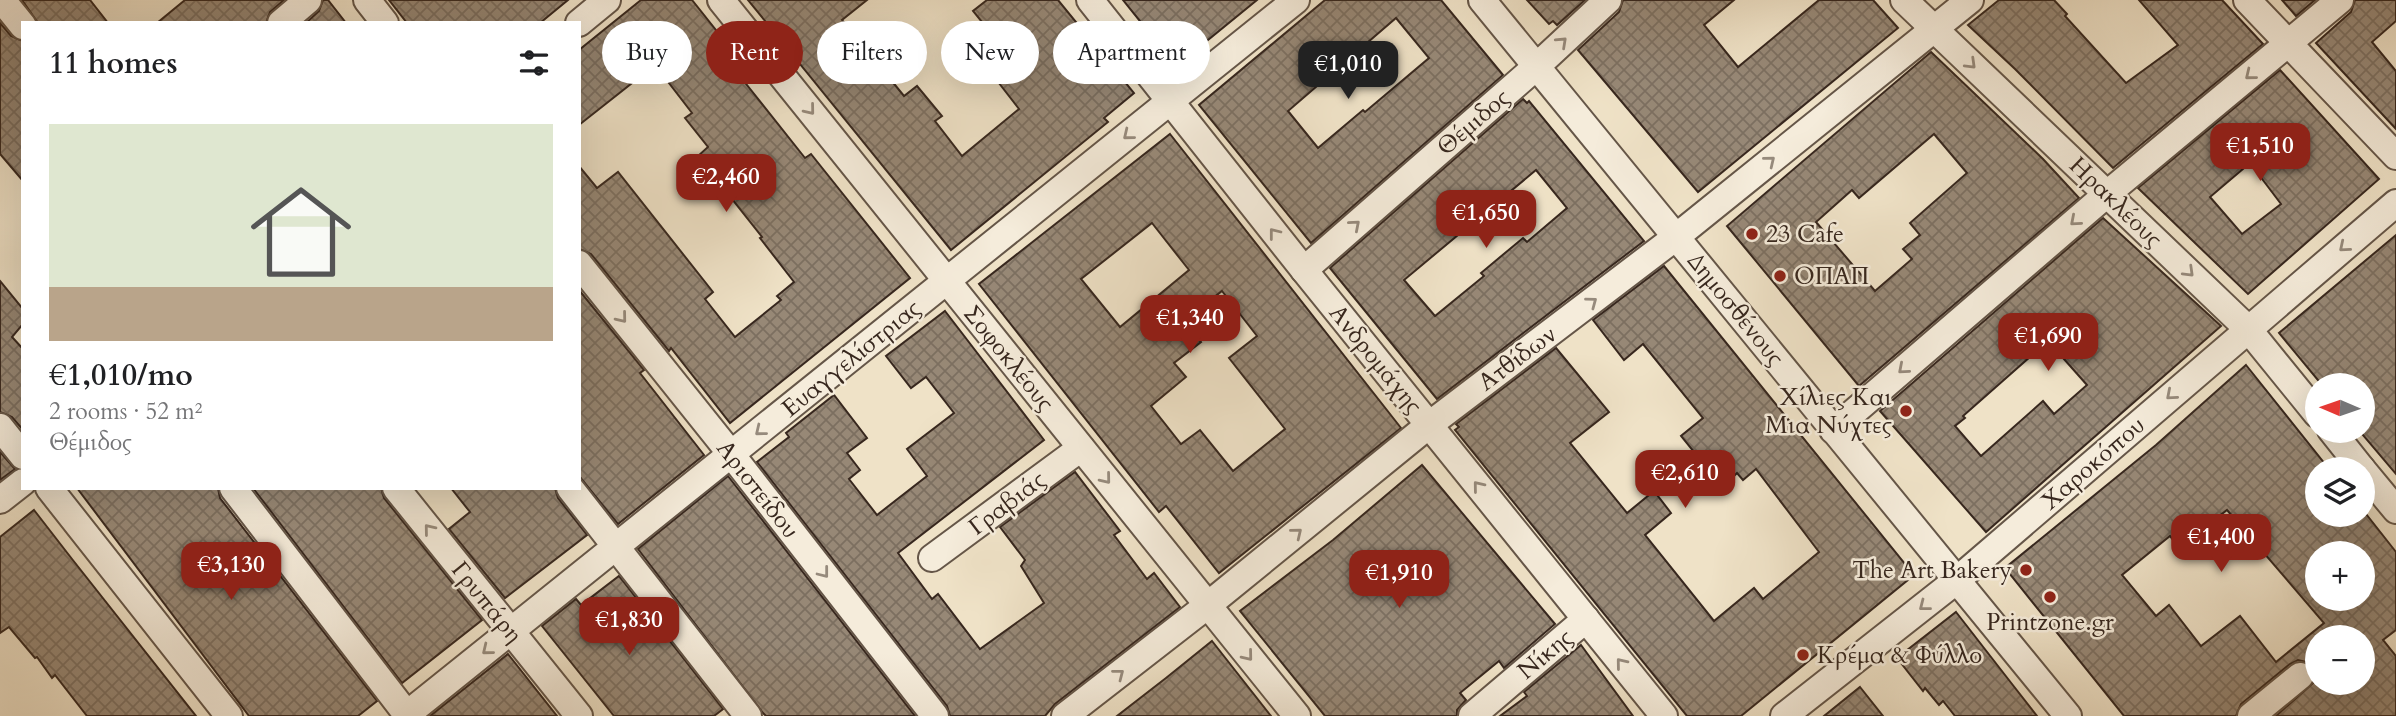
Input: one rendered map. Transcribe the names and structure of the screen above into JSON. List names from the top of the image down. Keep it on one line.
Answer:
{"streets":{"street":["Θέμιδος","Ηρακλέους","Δημοσθένους","Ευαγγελίστριας","Σοφοκλέους","Ατθίδων","Ανδρομάχης","Χαροκόπου","Αριστείδου","Γραβιάς","Γρυπάρη","Νίκης"]},"crossings":[["Θέμιδος","Δημοσθένους"],["Θέμιδος","Ανδρομάχης"],["Ηρακλέους","Ατθίδων"],["Ηρακλέους","Χαροκόπου"],["Δημοσθένους","Ατθίδων"],["Δημοσθένους","Χαροκόπου"],["Ευαγγελίστριας","Σοφοκλέους"],["Ευαγγελίστριας","Ανδρομάχης"],["Ευαγγελίστριας","Αριστείδου"],["Ευαγγελίστριας","Γρυπάρη"],["Σοφοκλέους","Ατθίδων"],["Σοφοκλέους","Γραβιάς"],["Ατθίδων","Ανδρομάχης"],["Ανδρομάχης","Νίκης"]],"one_way":["Θέμιδος","Ευαγγελίστριας","Σοφοκλέους","Ατθίδων","Ανδρομάχης"],"places":["23 Cafe","ΟΠΑΠ","Χίλιες Και Μια Νύχτες","The Art Bakery","Printzone.gr","Κρέμα & Φύλλο"],"north":"left","page":{"chip":["Buy","Rent","Filters","New","Apartment"],"heading":"11 homes","price":["€1,010","€1,510","€2,460","€1,650","€1,340","€1,690","€2,610","€1,400","€3,130","€1,910","€1,830"],"list":[{"name":"€1,010/mo","note":"2 rooms · 52 m² · Θέμιδος"}],"map_buttons":["+","−"]}}
